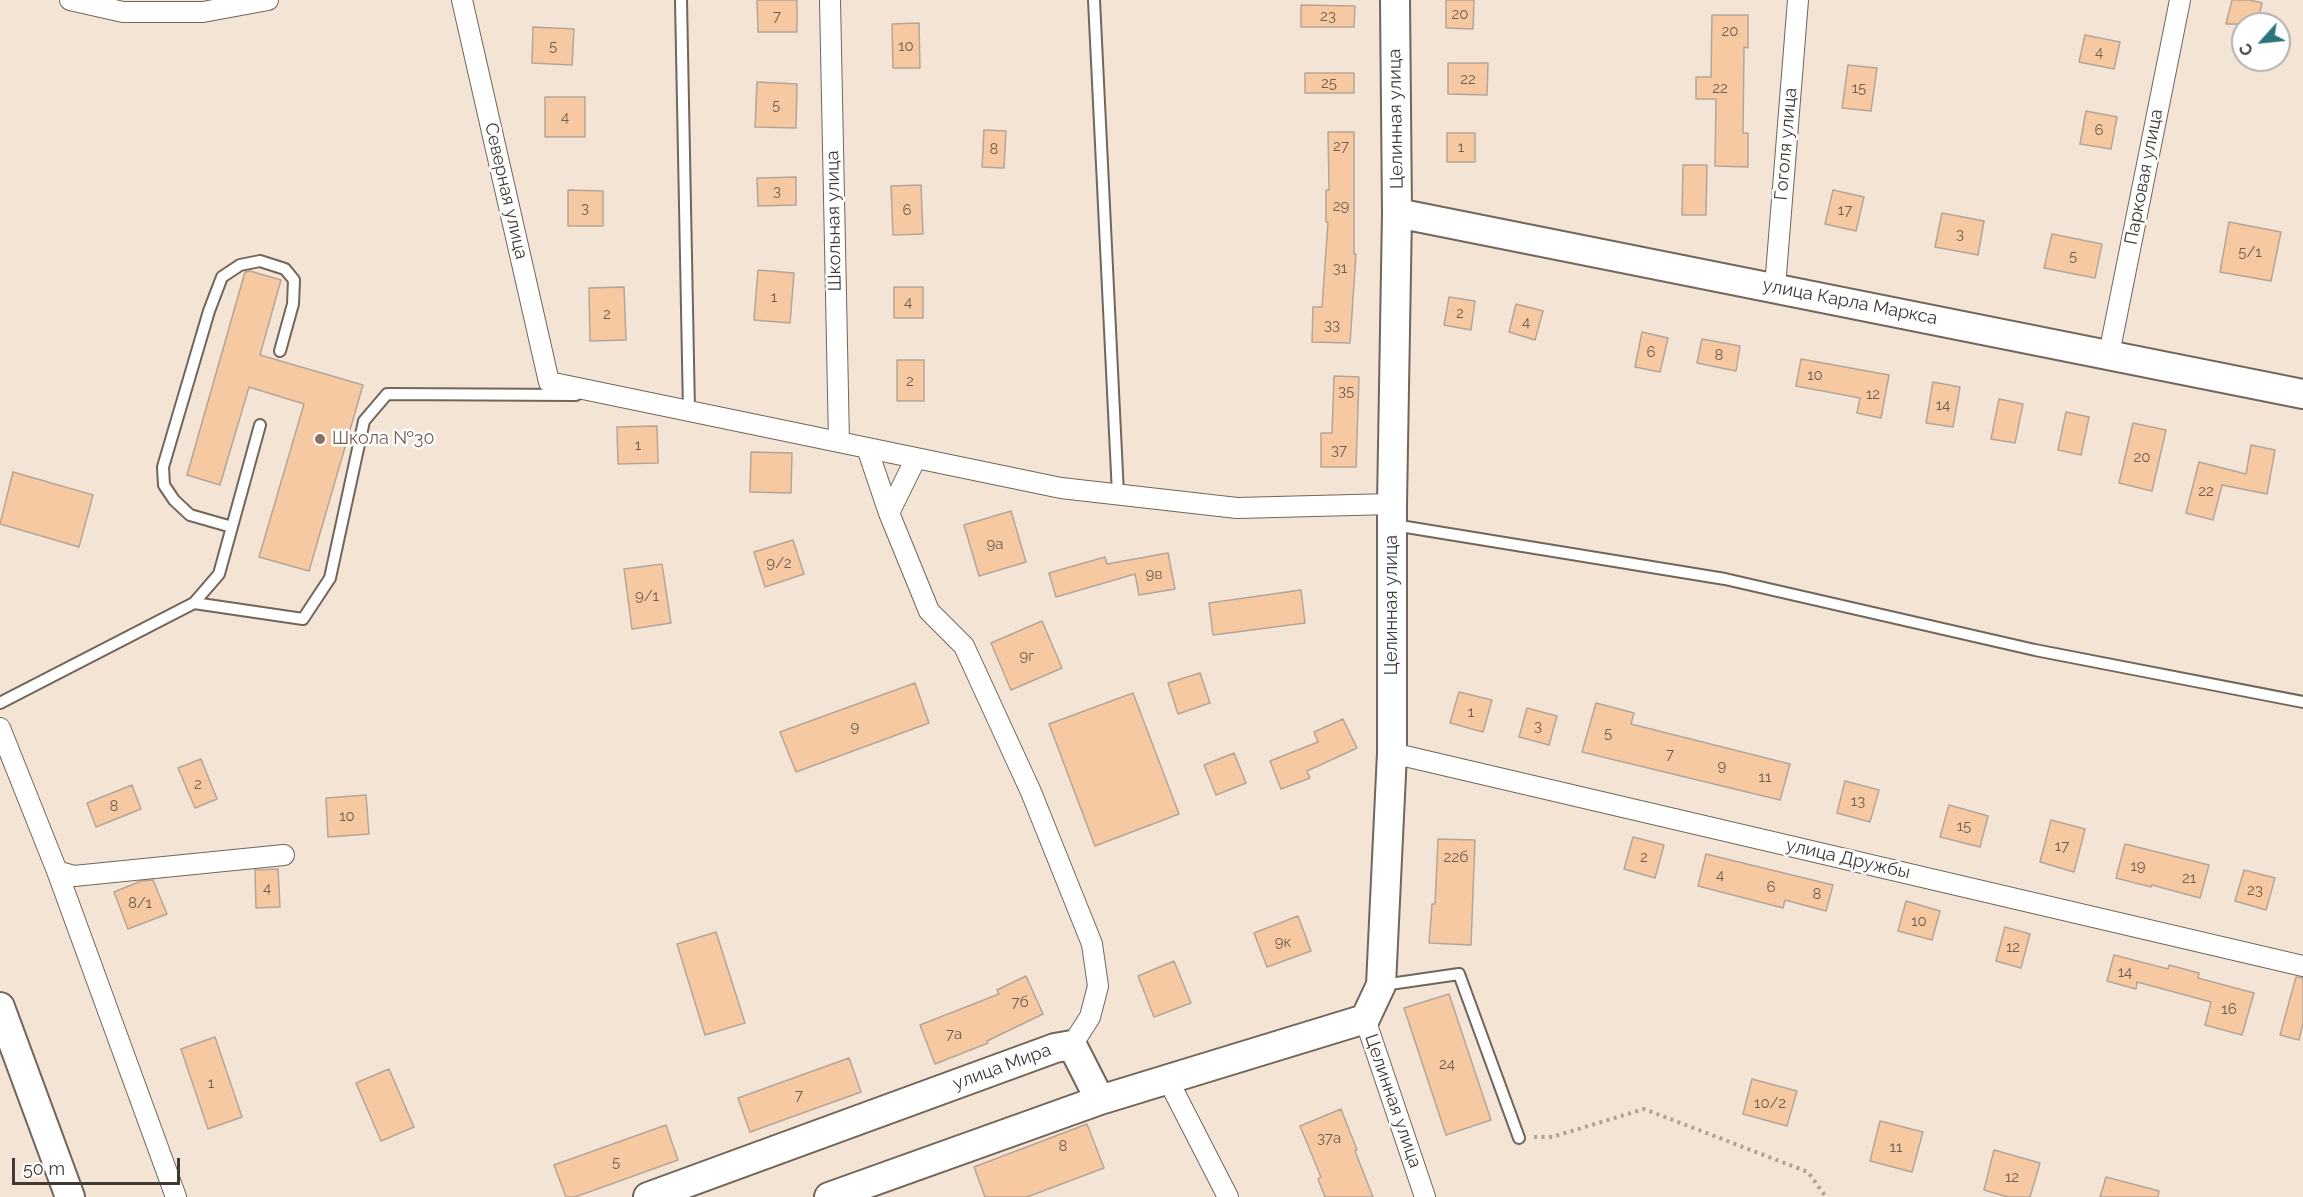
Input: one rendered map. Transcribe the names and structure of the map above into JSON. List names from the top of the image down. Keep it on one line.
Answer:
{"streets":{"street":["Целинная улица","Гоголя улица","Парковая улица","Северная улица","Школьная улица","улица Карла Маркса","улица Дружбы","улица Мира"]},"crossings":[["Целинная улица","улица Карла Маркса"],["Целинная улица","улица Дружбы"],["Гоголя улица","улица Карла Маркса"],["Парковая улица","улица Карла Маркса"]],"places":["Школа №30"],"house_numbers":["20","7","23","20","5","10","4","22","25","22","15","5","4","6","27","1","8","3","29","3","6","17","3","5/1","5","31","1","4","2","2","4","33","6","8","10","2","35","12","14","1","37","20","22","9а","9/2","9в","9/1","9г","1","3","9","5","7","9","11","2","13","8","10","15","17","22б","2","19","4","21","6","4","23","8","8/1","10","9к","12","14","7б","16","7а","24","1","7","10/2","37а","8","11","5","12"],"scale_bar":"50 m","north":"bottom left"}
